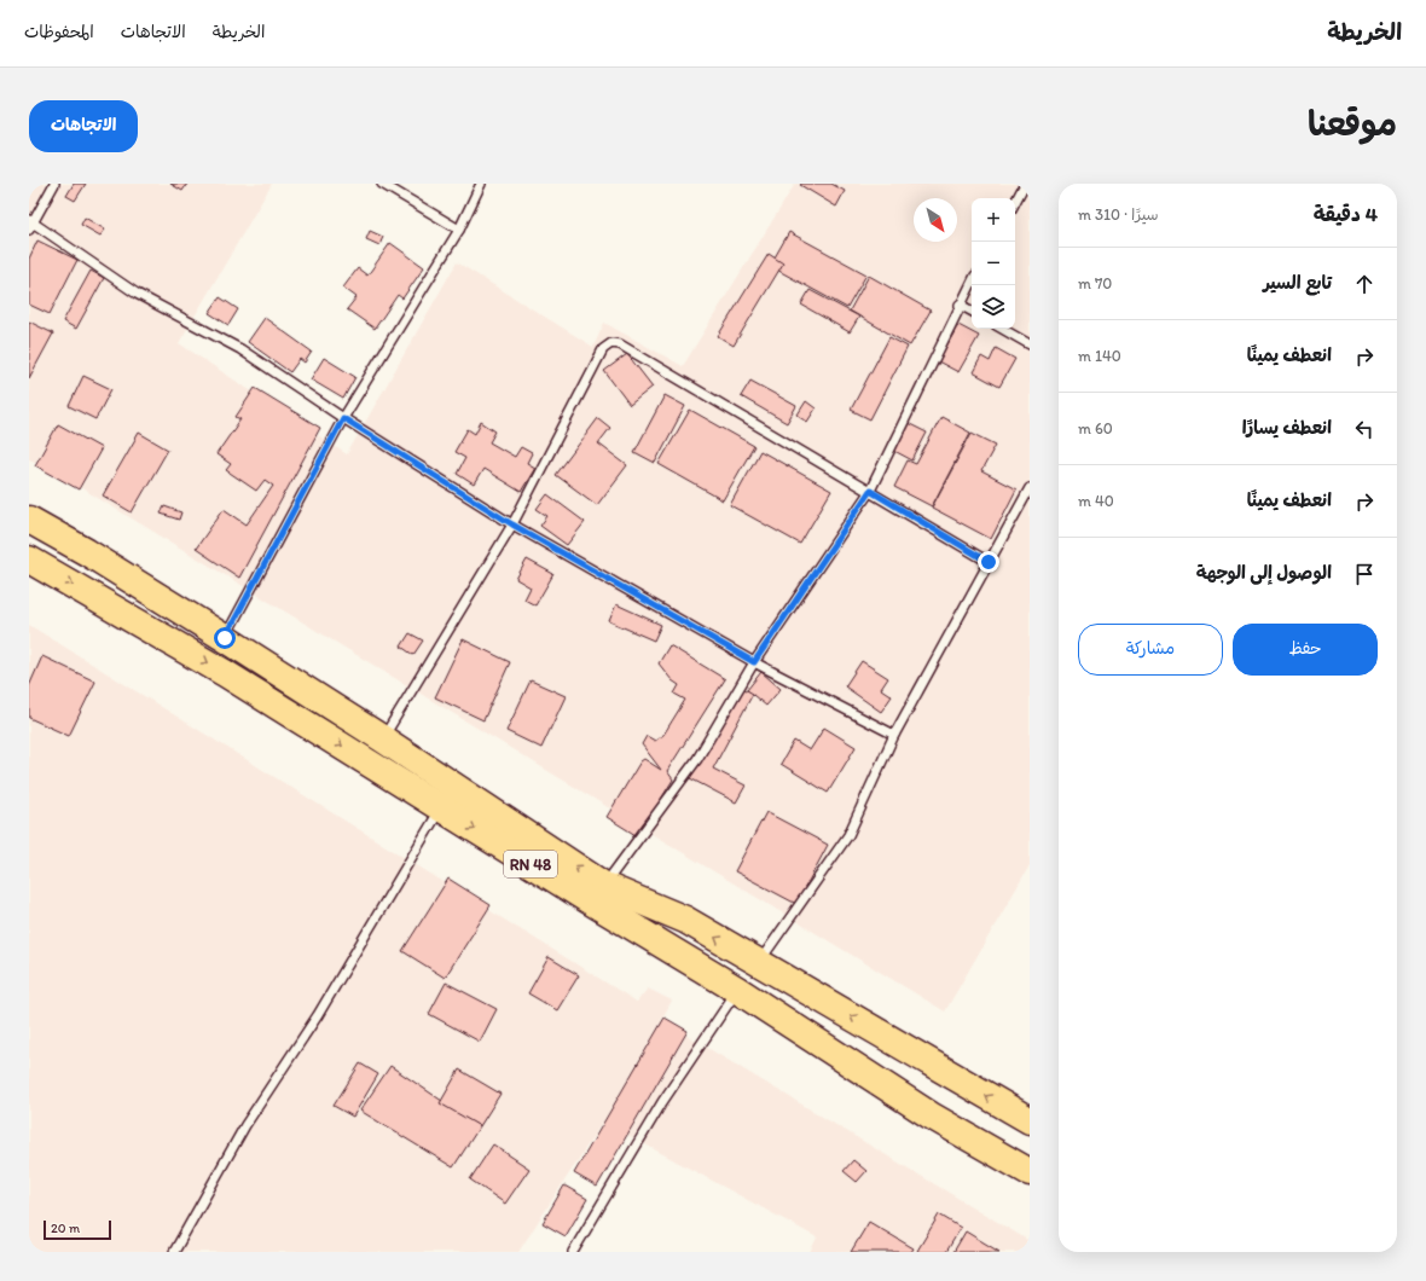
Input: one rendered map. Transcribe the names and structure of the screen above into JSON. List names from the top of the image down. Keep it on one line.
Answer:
{"streets":{"highway":["RN 48"]},"scale_bar":"20 m","north":"bottom right","page":{"header":"الخريطة","nav":["الخريطة","الاتجاهات","المحفوظات"],"title":"موقعنا","buttons":["الاتجاهات",["حفظ","مشاركة"]],"heading":["4 دقيقة","سيرًا · 310 m"],"map_buttons":["+","−"],"list":[["تابع السير","70 m"],["انعطف يمينًا","140 m"],["انعطف يسارًا","60 m"],["انعطف يمينًا","40 m"],"الوصول إلى الوجهة"],"scale":"20 m"}}
